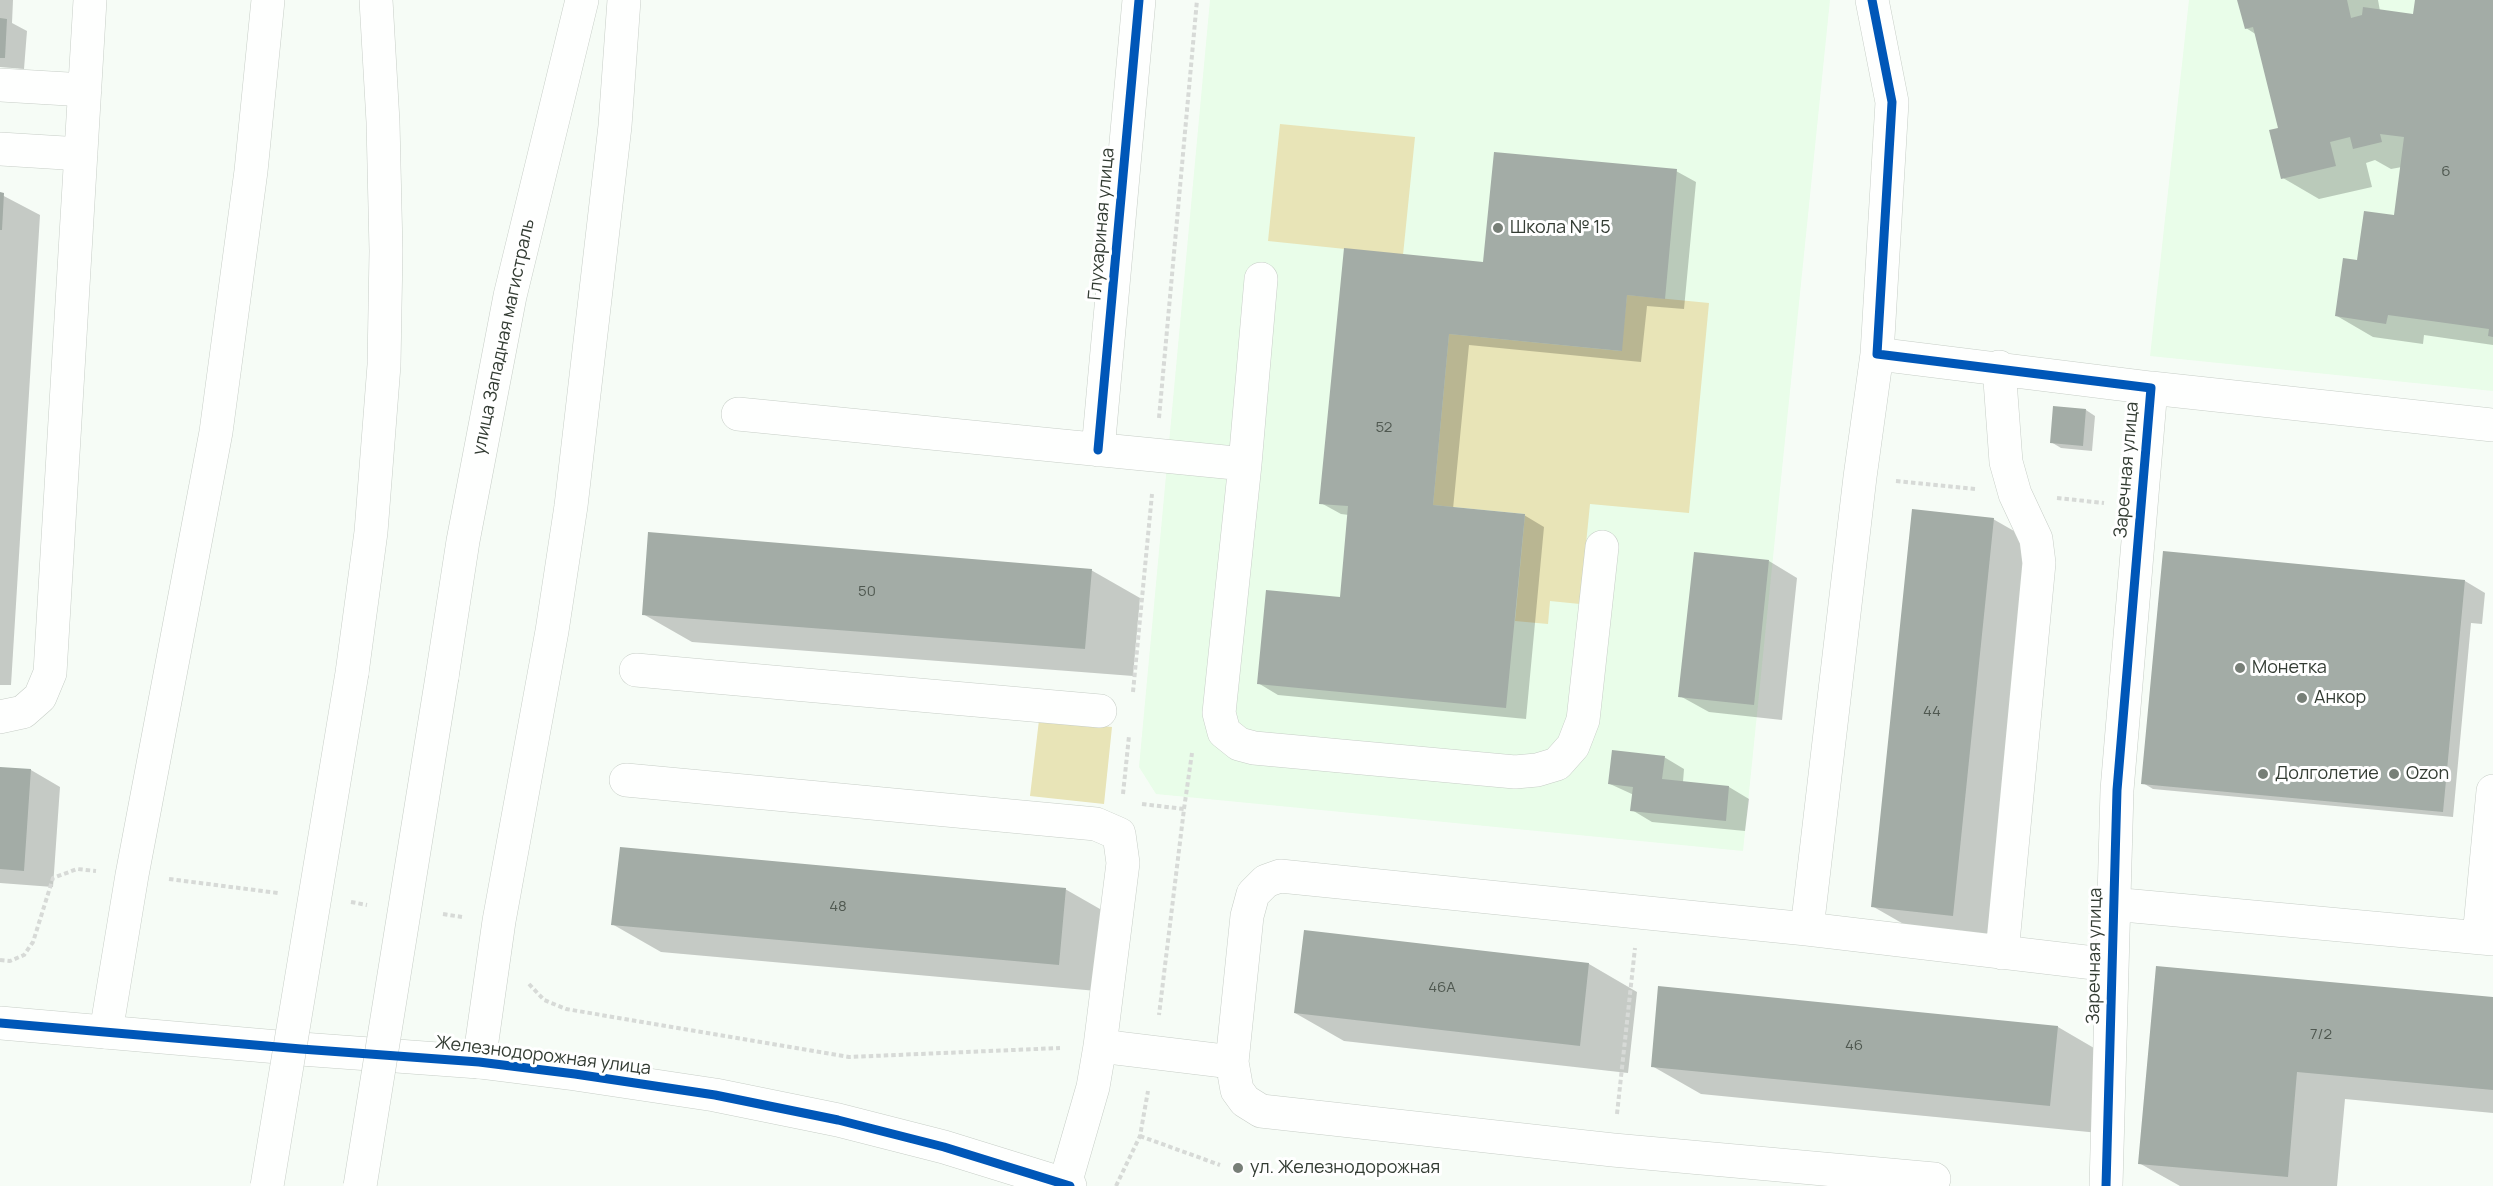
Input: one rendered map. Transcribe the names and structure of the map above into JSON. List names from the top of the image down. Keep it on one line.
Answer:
{"streets":{"main road":["Глухариная улица","улица Западная магистраль","Заречная улица","Железнодорожная улица"]},"places":["Школа № 15","Монетка","Анкор","Долголетие","Ozon","ул. Железнодорожная"],"house_numbers":["6","52","50","44","48","46А","7/2","46"]}
